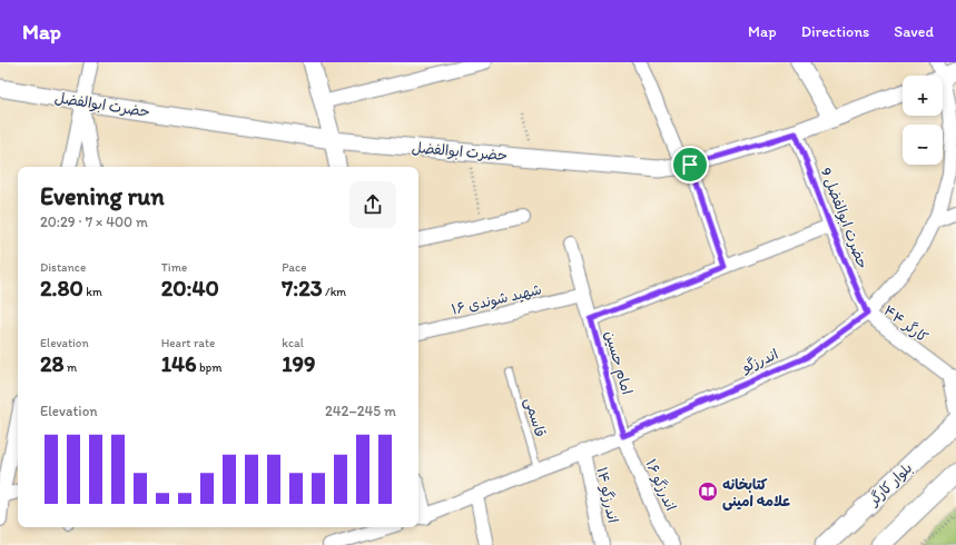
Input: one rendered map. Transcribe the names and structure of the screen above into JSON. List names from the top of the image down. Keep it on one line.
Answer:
{"streets":{"main road":["بلوار کارگر"],"street":["حضرت ابوالفضل","حضرت ابوالفضل 9","شهید شوندی ۱۶","کارگر ۴۴","اندرزگو","امام حسین","اندرزگو ۱۶","اندرزگو ۱۴"],"lane":["قاسمی"]},"crossings":[["حضرت ابوالفضل","حضرت ابوالفضل 9"],["حضرت ابوالفضل 9","کارگر ۴۴"],["حضرت ابوالفضل 9","اندرزگو"],["شهید شوندی ۱۶","امام حسین"],["کارگر ۴۴","اندرزگو"],["اندرزگو","امام حسین"],["اندرزگو","قاسمی"],["اندرزگو","اندرزگو ۱۶"],["اندرزگو","اندرزگو ۱۴"],["امام حسین","اندرزگو ۱۶"]],"places":{"library":["کتابخانه علامه امینی"]},"page":{"header":"Map","nav":["Map","Directions","Saved"],"map_buttons":["+","−"],"heading":["Evening run","20:29 · 7 × 400 m"],"stats":[["Distance","2.80 km"],["Time","20:40"],["Pace","7:23 /km"],["Elevation","28 m"],["Heart rate","146 bpm"],["kcal","199"]],"chart":["Elevation","242–245 m"]}}
